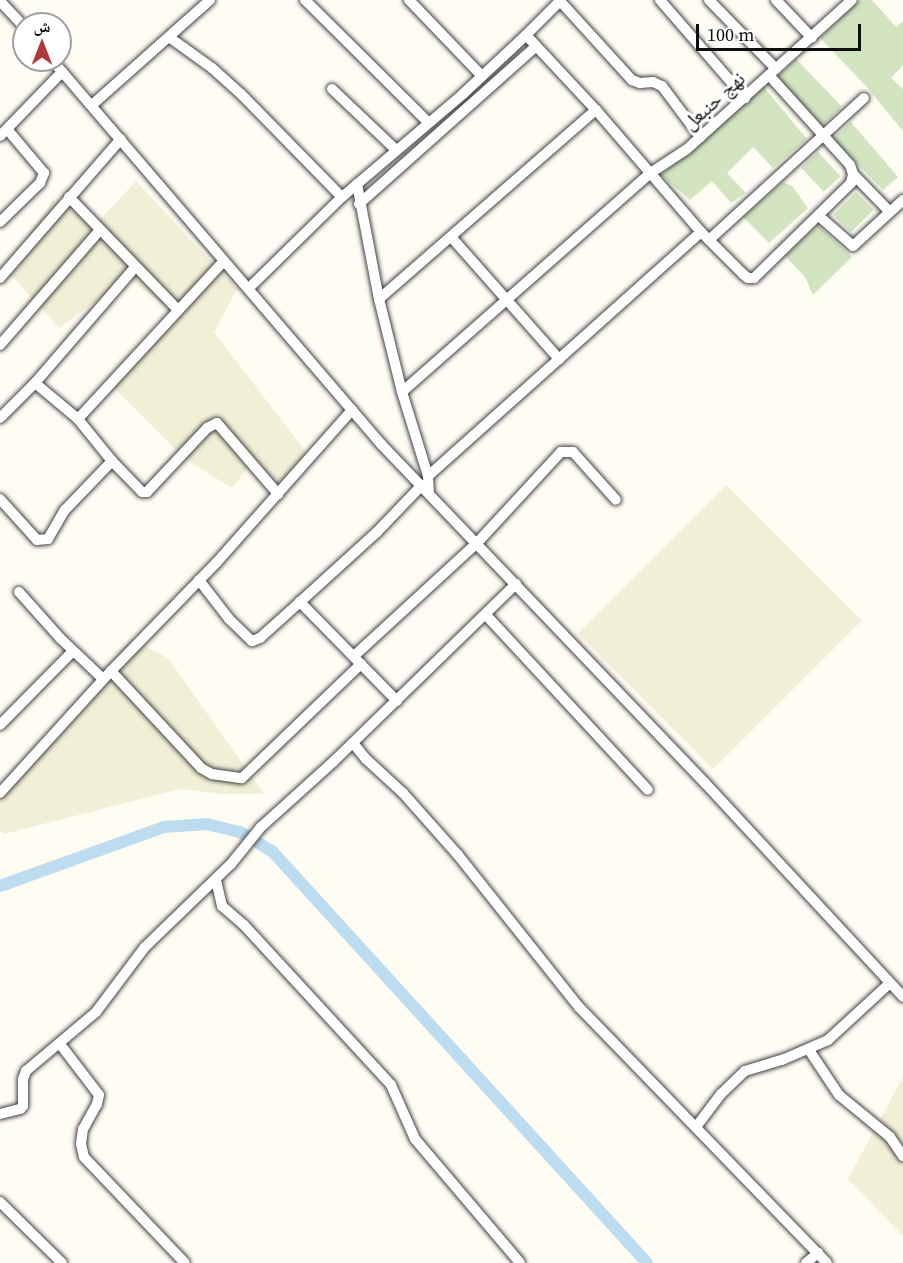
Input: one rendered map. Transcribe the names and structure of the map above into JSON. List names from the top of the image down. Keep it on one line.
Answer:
{"streets":{"street":["نهج حنبعل"]},"scale_bar":"100 m","north":"top"}
